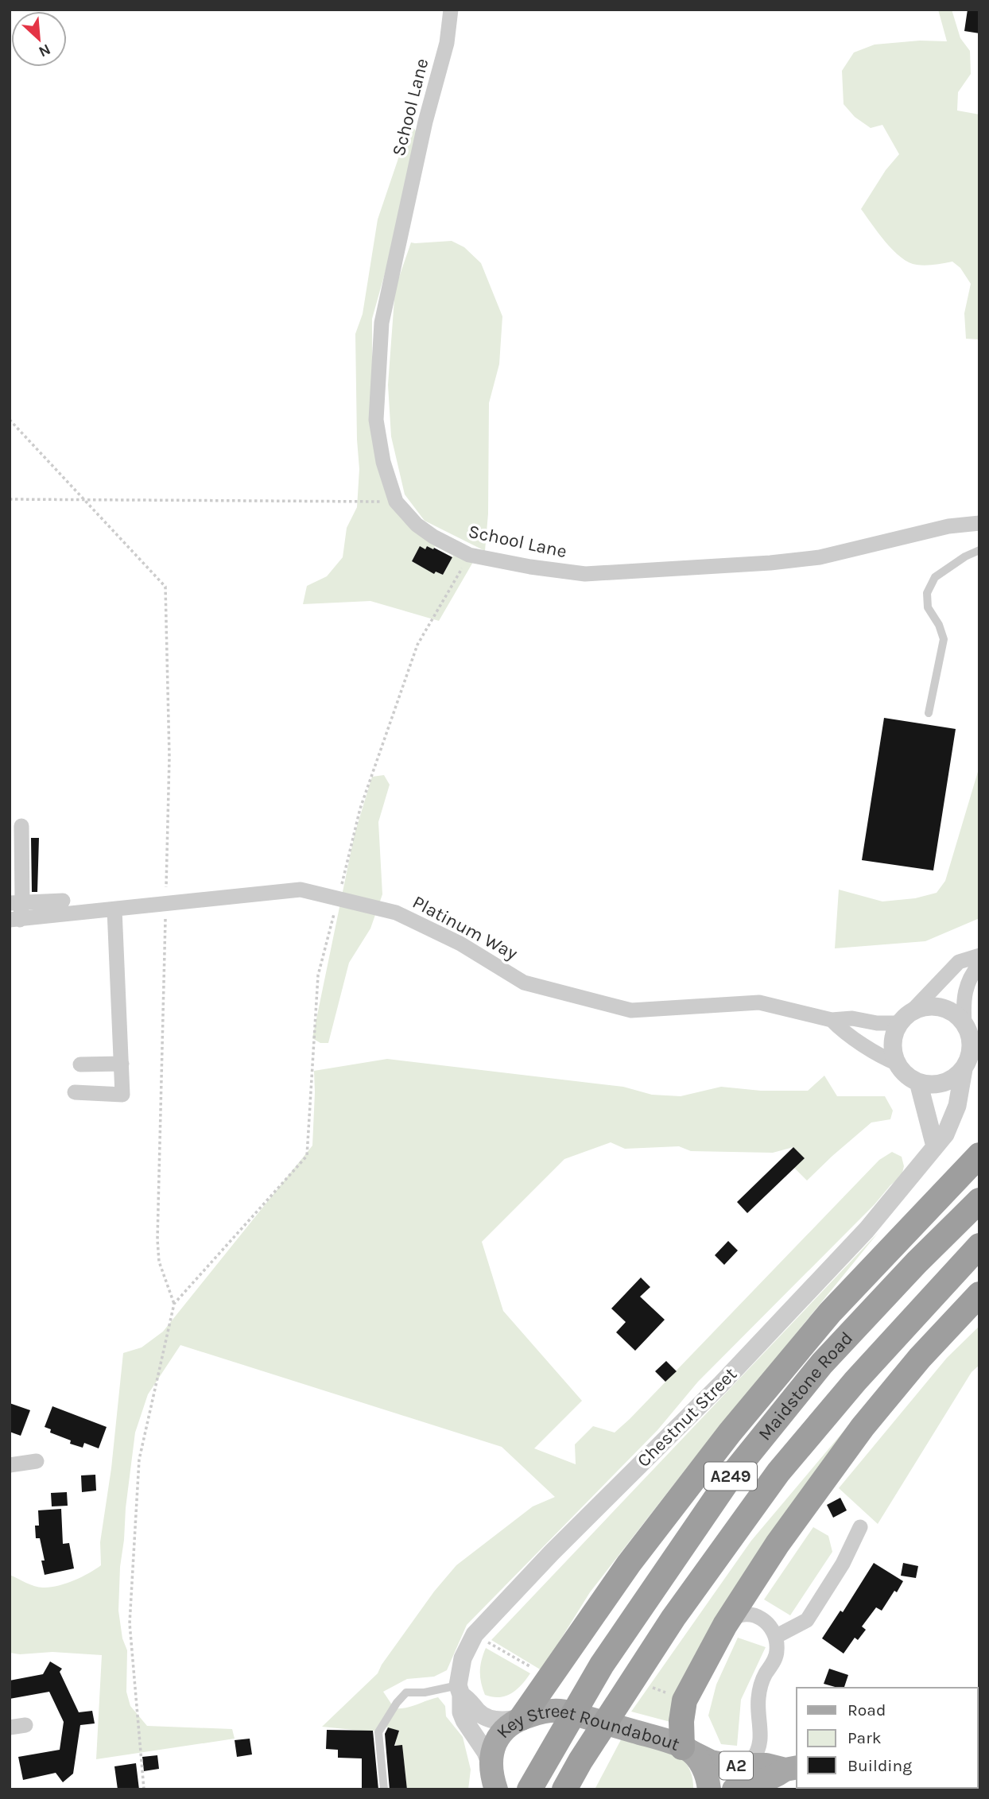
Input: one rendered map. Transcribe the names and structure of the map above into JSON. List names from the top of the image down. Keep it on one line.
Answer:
{"streets":{"highway":["Maidstone Road","A249"],"main road":["Key Street Roundabout","A2"],"street":["School Lane","Platinum Way","Chestnut Street"]},"crossings":[["Platinum Way","Chestnut Street"],["Chestnut Street","Key Street Roundabout"],["A249","Key Street Roundabout"],["Key Street Roundabout","A2"]],"legend":["Road","Park","Building"],"north":"bottom right"}
